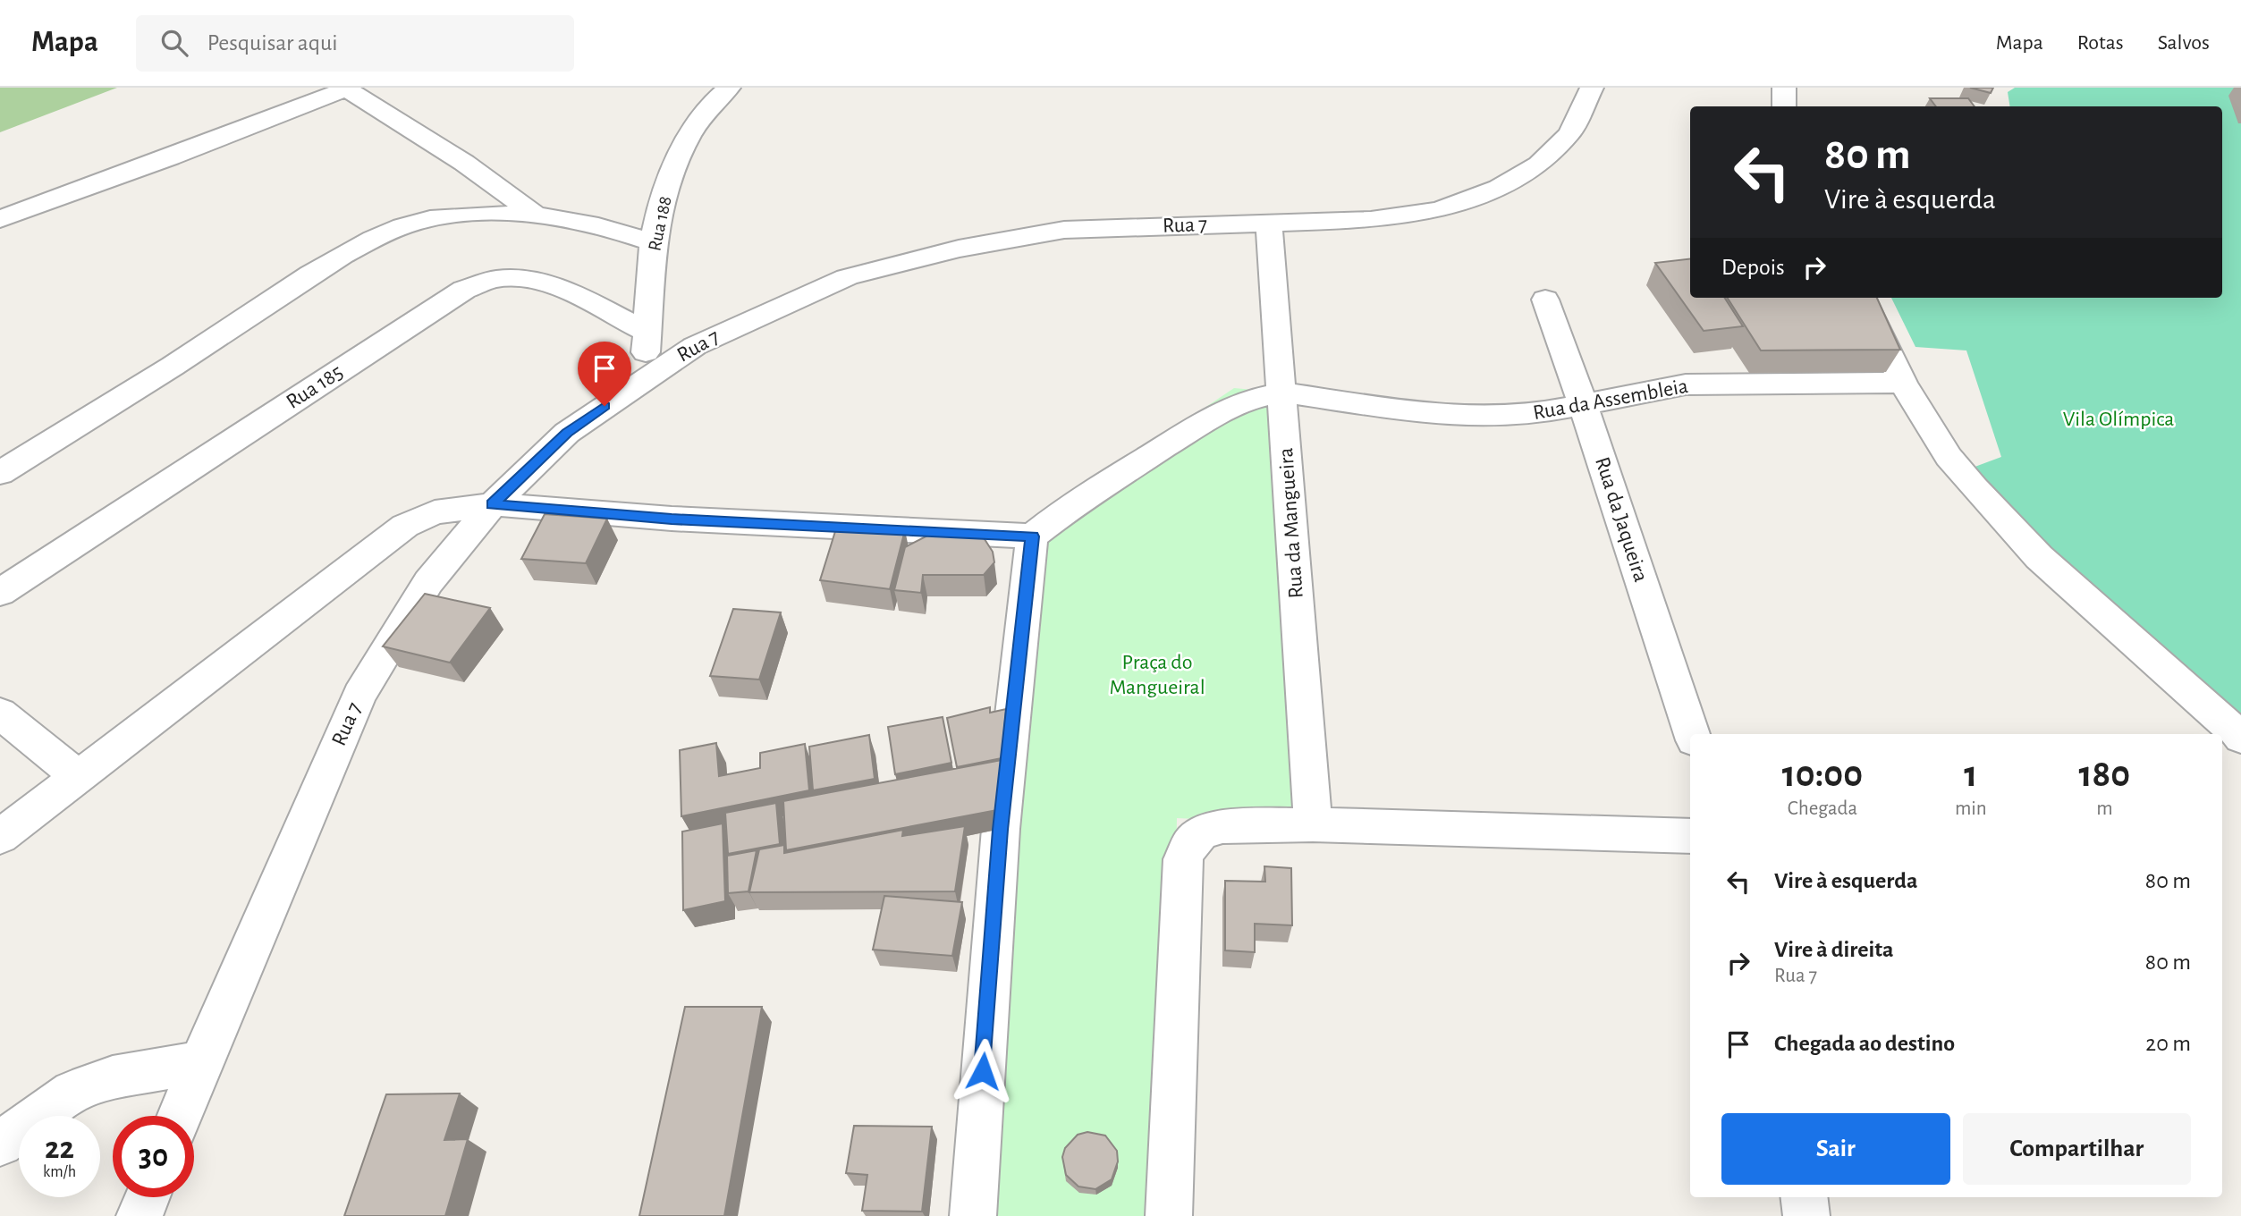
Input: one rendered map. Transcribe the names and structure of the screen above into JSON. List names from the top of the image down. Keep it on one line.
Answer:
{"streets":{"street":["Rua 188","Rua 7","Rua 185","Rua da Assembleia","Rua da Jaqueira","Rua da Mangueira"]},"crossings":[["Rua 188","Rua 7"],["Rua 188","Rua 185"],["Rua 7","Rua da Mangueira"],["Rua da Assembleia","Rua da Jaqueira"],["Rua da Assembleia","Rua da Mangueira"]],"parks":["Vila Olímpica","Praça do Mangueiral"],"page":{"header":"Mapa","search":"Pesquisar aqui","nav":["Mapa","Rotas","Salvos"],"turn":["80 m","Vire à esquerda"],"then":"Depois","eta":["10:00","Chegada","1","min","180","m"],"list":[{"name":"Vire à esquerda","value":"80 m"},{"name":"Vire à direita","note":"Rua 7","value":"80 m"},{"name":"Chegada ao destino","value":"20 m"}],"buttons":["Sair","Compartilhar"],"speed":"22 km/h","limit":"30"}}
